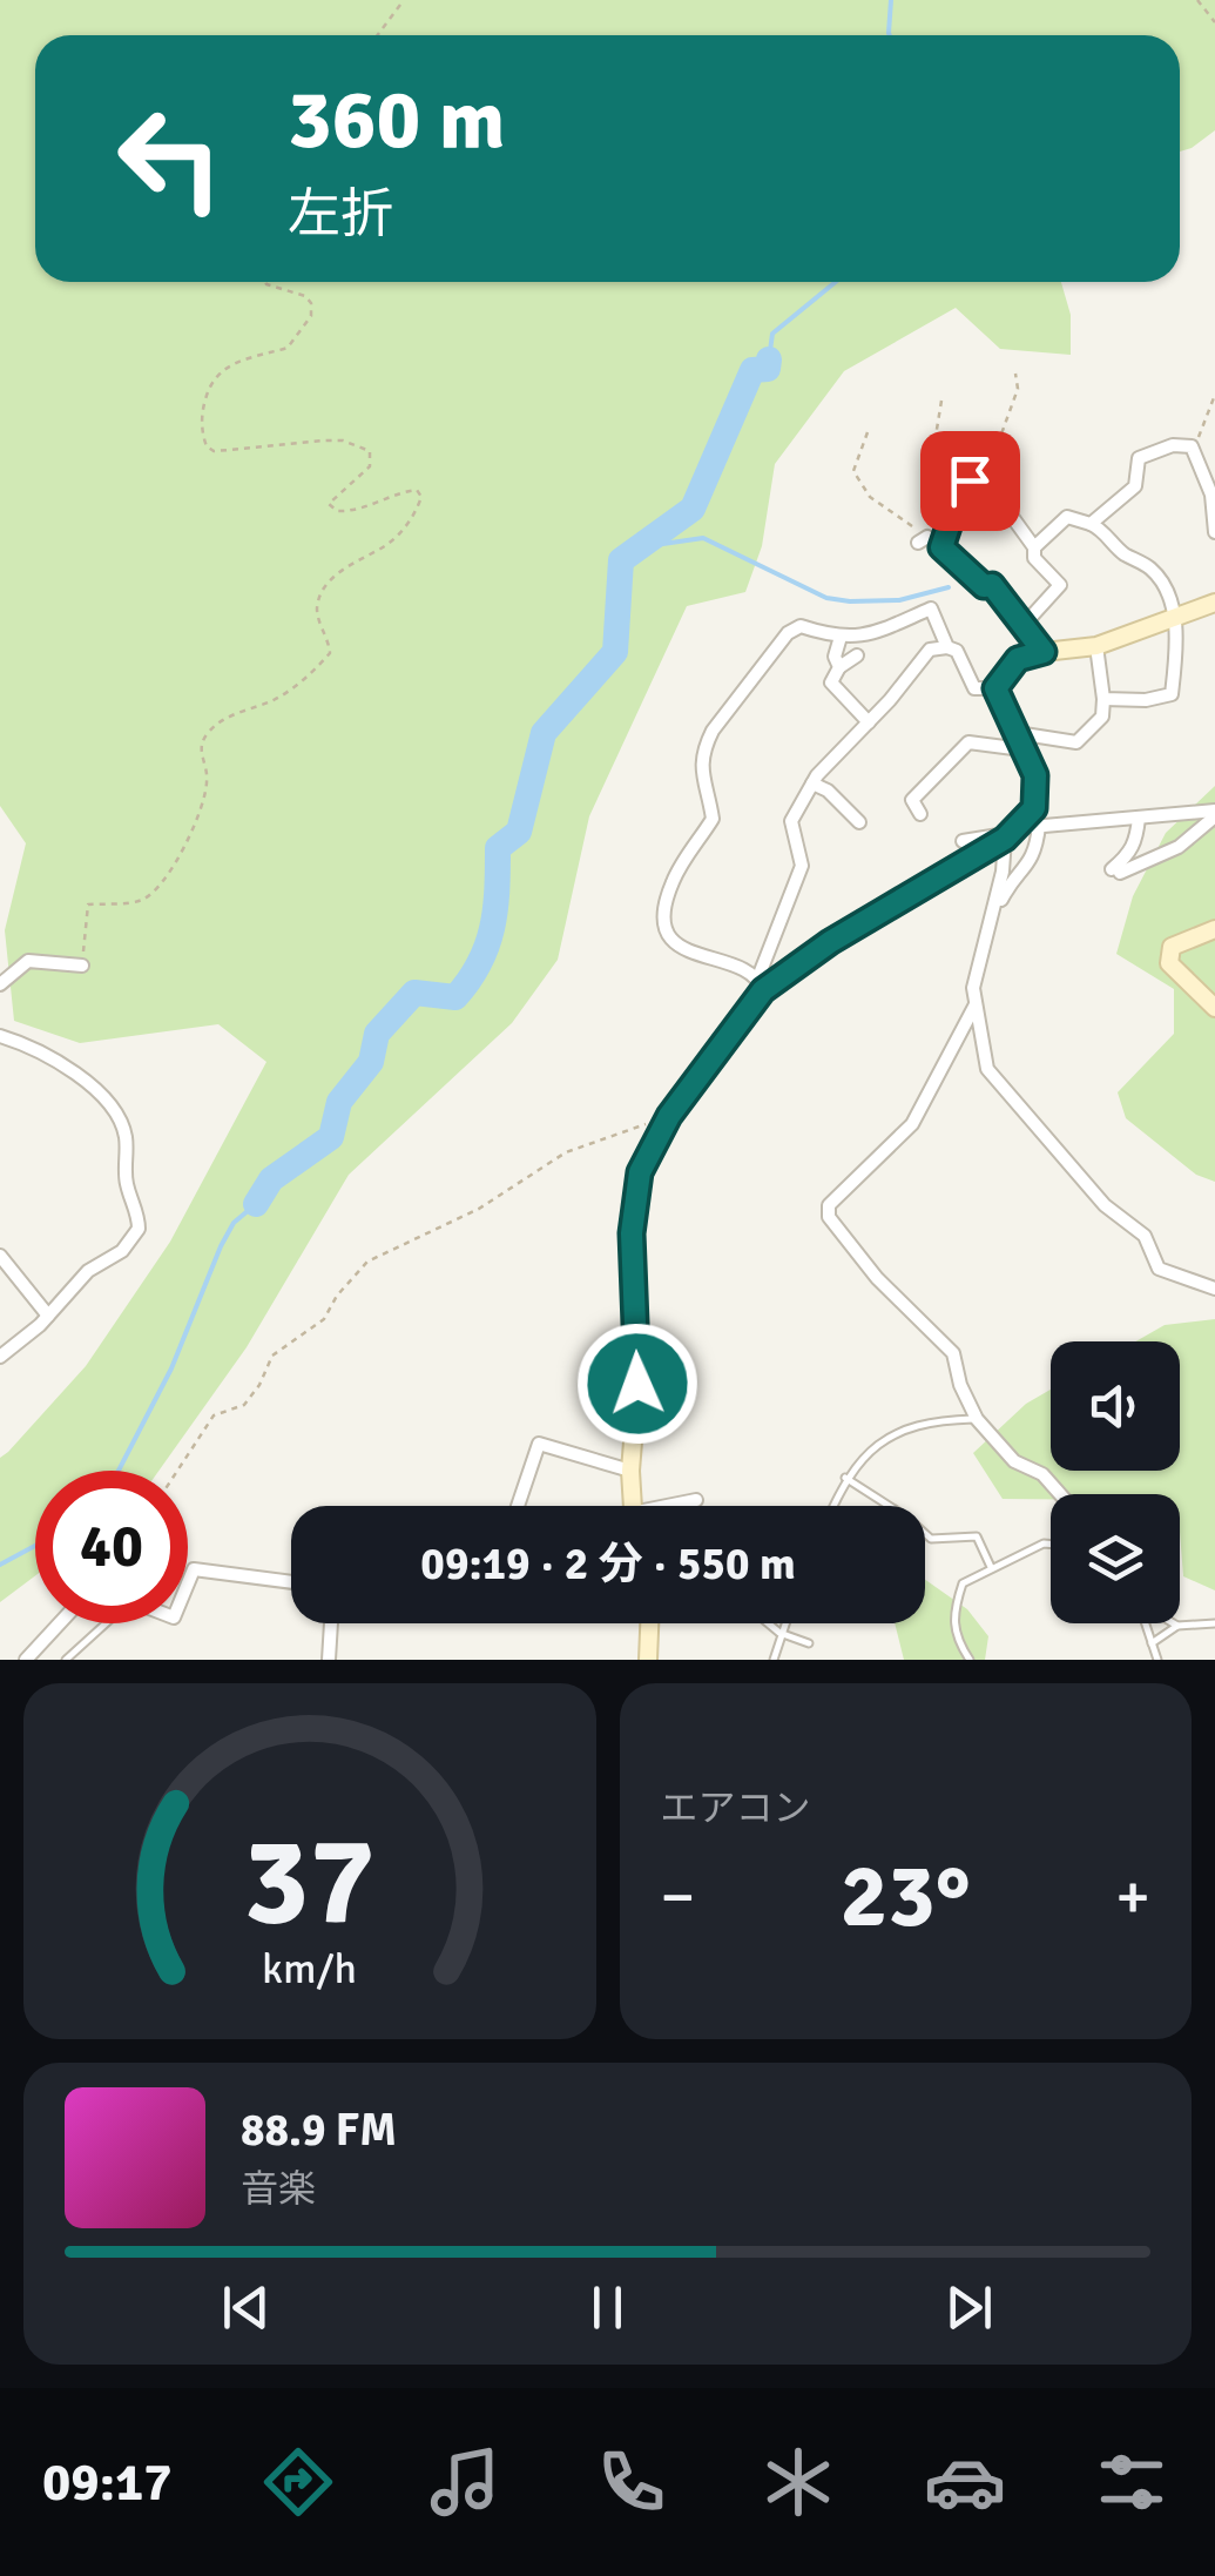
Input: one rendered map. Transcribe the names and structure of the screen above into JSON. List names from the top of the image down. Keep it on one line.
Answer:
{"page":{"turn":["360 m","左折"],"limit":"40","trip":"09:19 · 2 分 · 550 m","tile":"エアコン","heat":["−","23°","+"],"song":["88.9 FM","音楽"],"tabs":"09:17","gauge":["37","km/h"]}}
